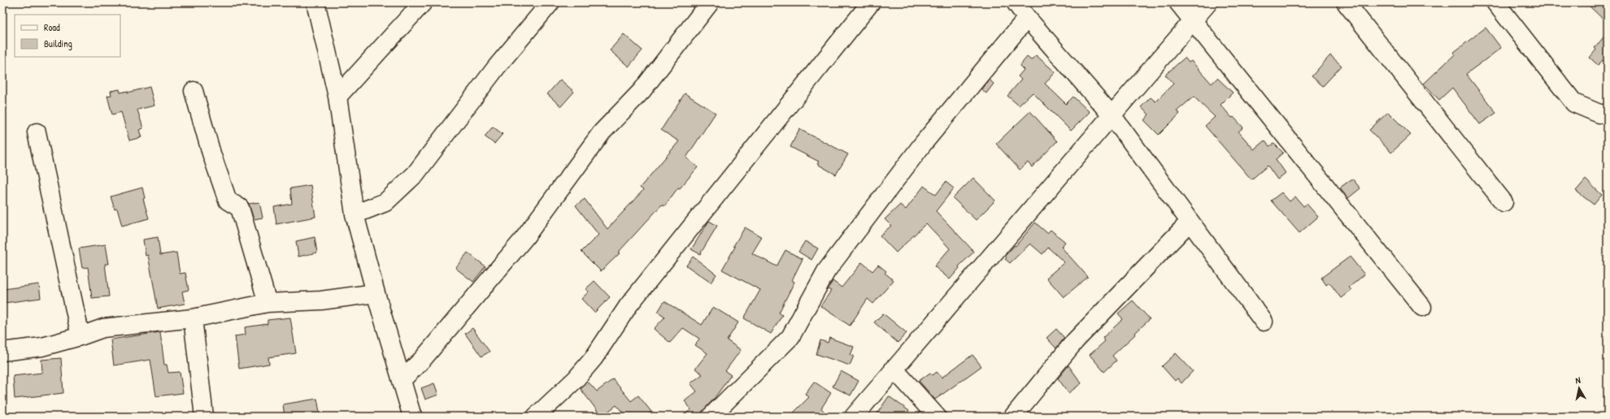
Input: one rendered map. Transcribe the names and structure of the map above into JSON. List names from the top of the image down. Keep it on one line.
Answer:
{"legend":["Road","Building"],"north":"top"}
